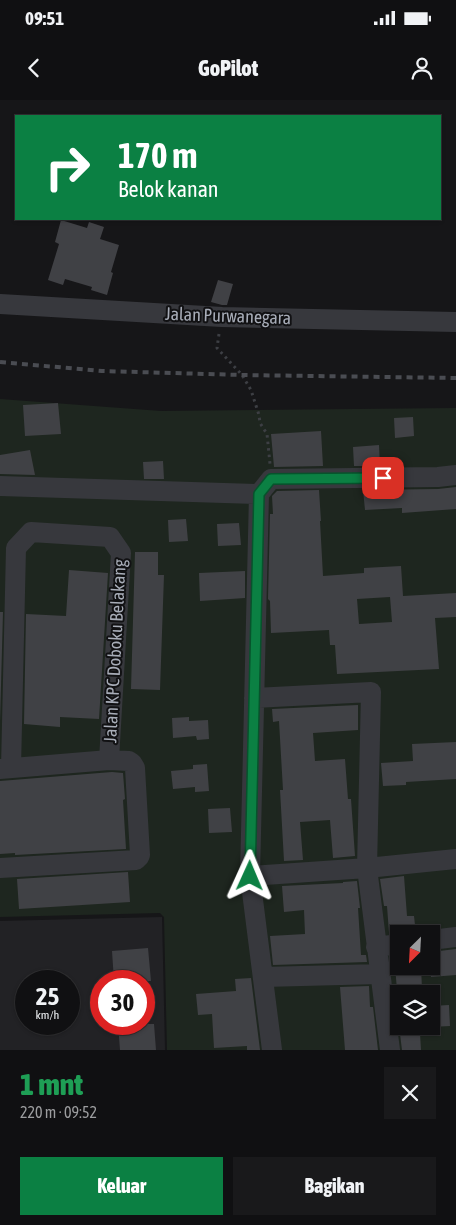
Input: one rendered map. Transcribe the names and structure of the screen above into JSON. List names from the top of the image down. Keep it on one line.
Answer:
{"streets":{"street":["Jalan Purwanegara","Jalan KPC Doboku Belakang"]},"north":"bottom left","page":{"status":"09:51","header":"GoPilot","turn":["170 m","Belok kanan"],"speed":"25 km/h","limit":"30","heading":["1 mnt","220 m · 09:52"],"buttons":["Keluar","Bagikan"]}}
